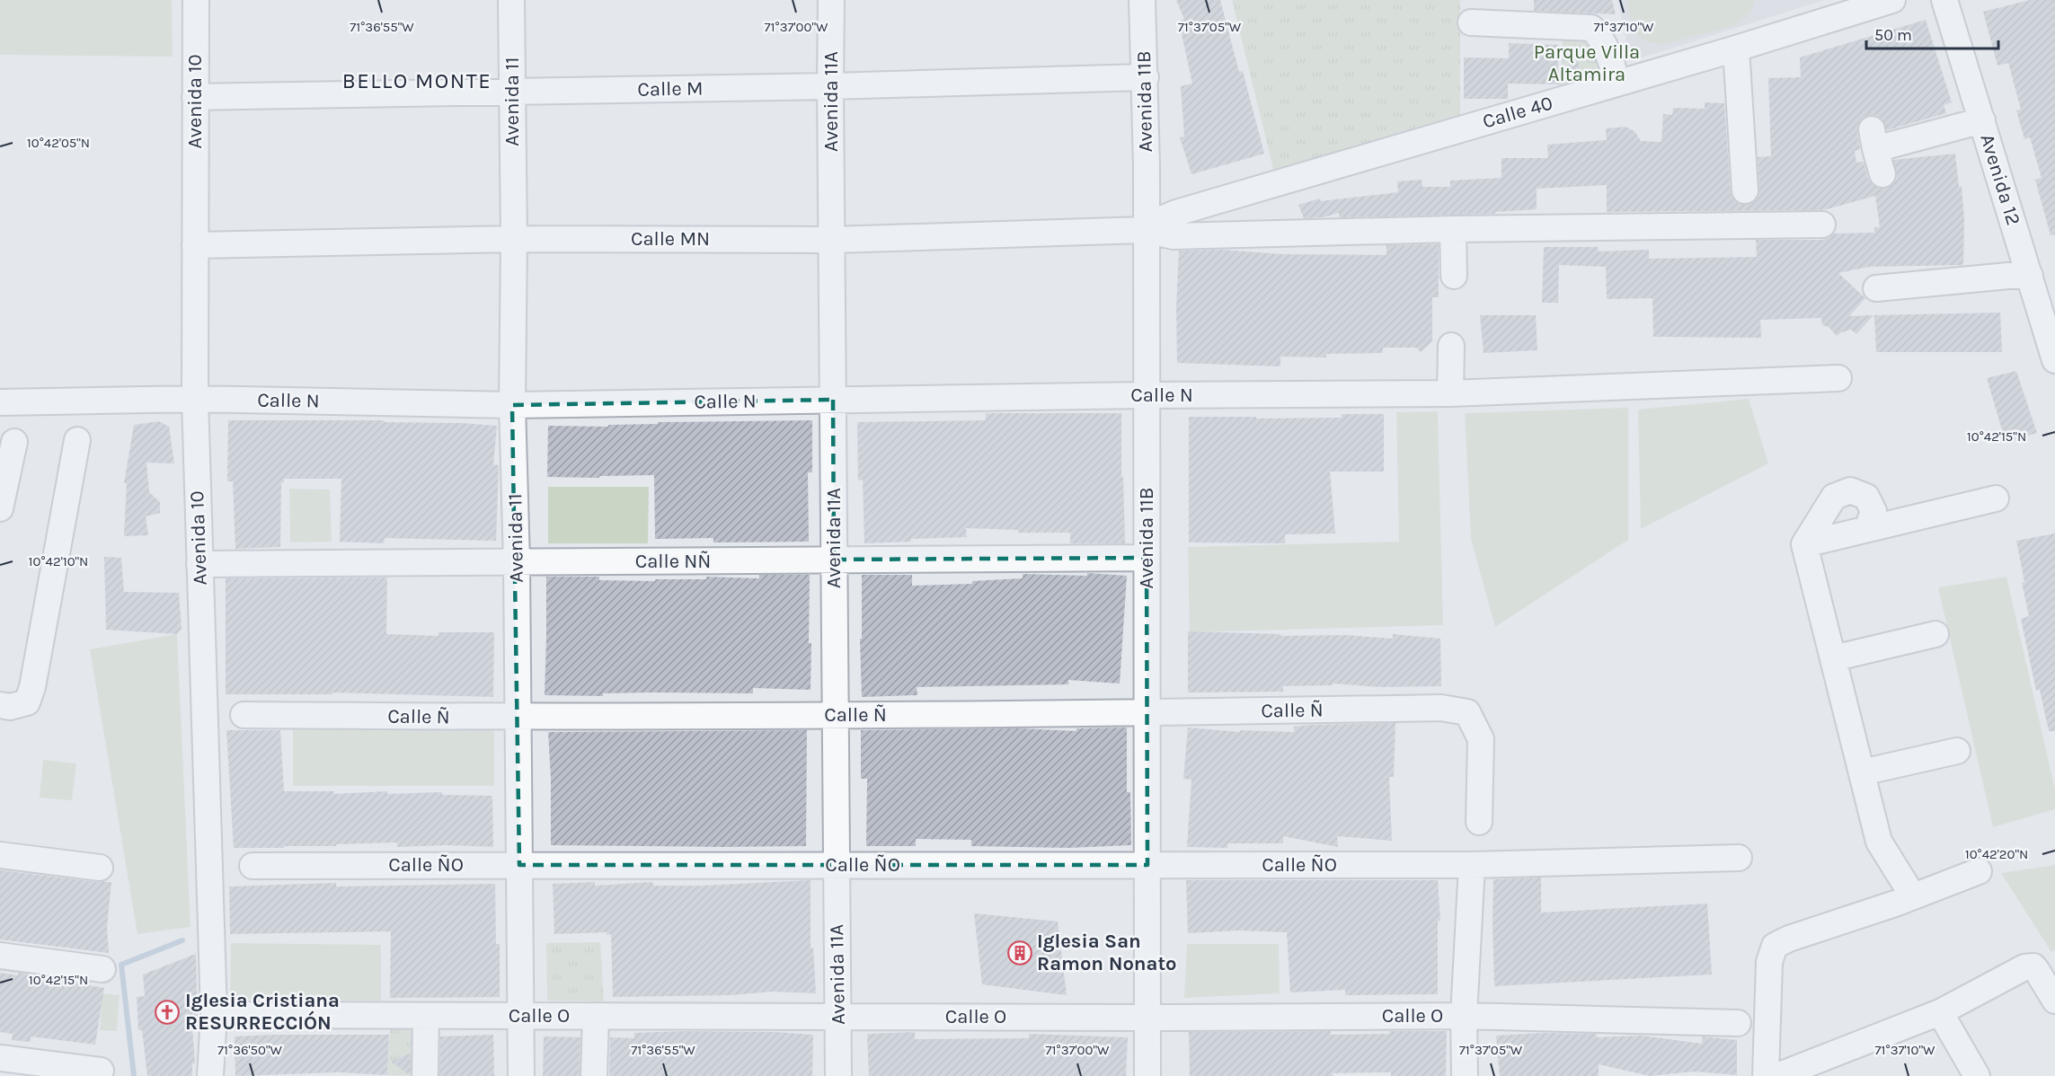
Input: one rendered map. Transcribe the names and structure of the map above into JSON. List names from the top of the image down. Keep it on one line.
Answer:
{"streets":{"street":["Calle M","Avenida 10","Avenida 11","Avenida 11A","Avenida 11B","Calle 40","Avenida 12","Calle MN","Calle N","Calle NÑ","Calle Ñ","Calle ÑO","Calle O"]},"crossings":[["Calle M","Avenida 10"],["Calle M","Avenida 11"],["Calle M","Avenida 11A"],["Calle M","Avenida 11B"],["Avenida 10","Calle MN"],["Avenida 10","Calle N"],["Avenida 10","Calle NÑ"],["Avenida 10","Calle O"],["Avenida 11","Calle MN"],["Avenida 11","Calle N"],["Avenida 11","Calle NÑ"],["Avenida 11","Calle Ñ"],["Avenida 11","Calle ÑO"],["Avenida 11","Calle O"],["Avenida 11A","Calle MN"],["Avenida 11A","Calle N"],["Avenida 11A","Calle NÑ"],["Avenida 11A","Calle Ñ"],["Avenida 11A","Calle ÑO"],["Avenida 11A","Calle O"],["Avenida 11B","Calle 40"],["Avenida 11B","Calle MN"],["Avenida 11B","Calle N"],["Avenida 11B","Calle NÑ"],["Avenida 11B","Calle Ñ"],["Avenida 11B","Calle ÑO"],["Avenida 11B","Calle O"],["Calle 40","Calle MN"]],"districts":["BELLO MONTE"],"parks":["Parque Villa Altamira"],"places":{"building":["Iglesia San Ramon Nonato"],"church":["Iglesia Cristiana RESURRECCIÓN"]},"scale_bar":"50 m","coordinates":["71°36'55\"W","71°37'00\"W","71°37'05\"W","71°37'10\"W","10°42'05\"N","10°42'15\"N","10°42'10\"N","10°42'20\"N","71°36'50\"W"]}
